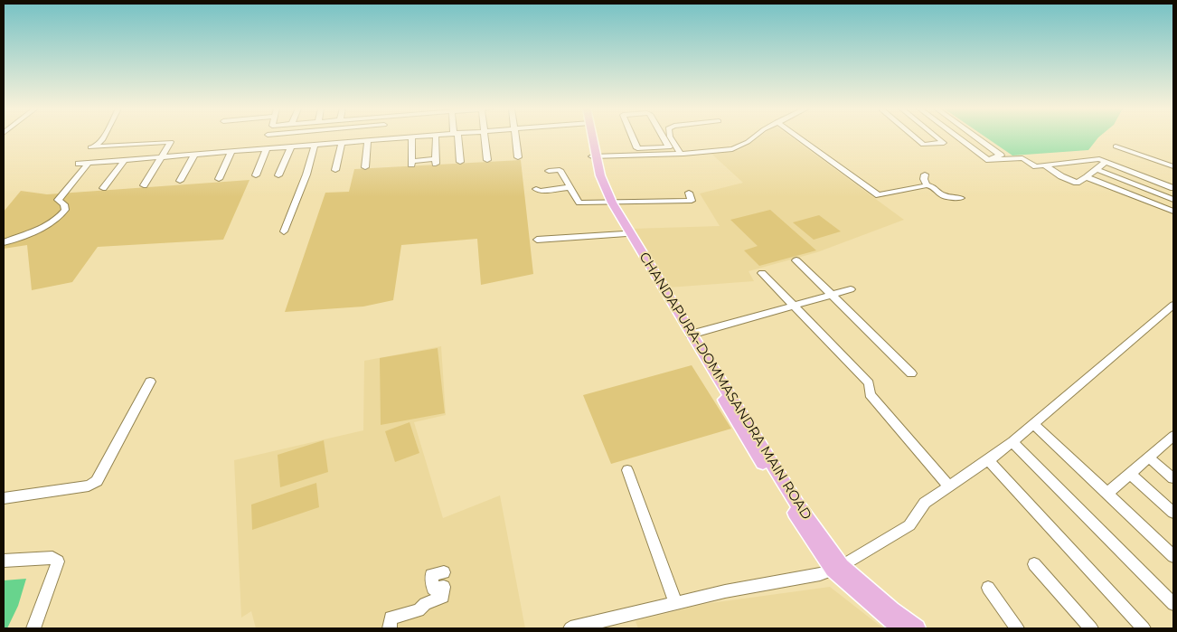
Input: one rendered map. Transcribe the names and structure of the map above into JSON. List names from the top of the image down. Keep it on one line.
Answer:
{"streets":{"main road":["CHANDAPURA-DOMMASANDRA MAIN ROAD"]}}
